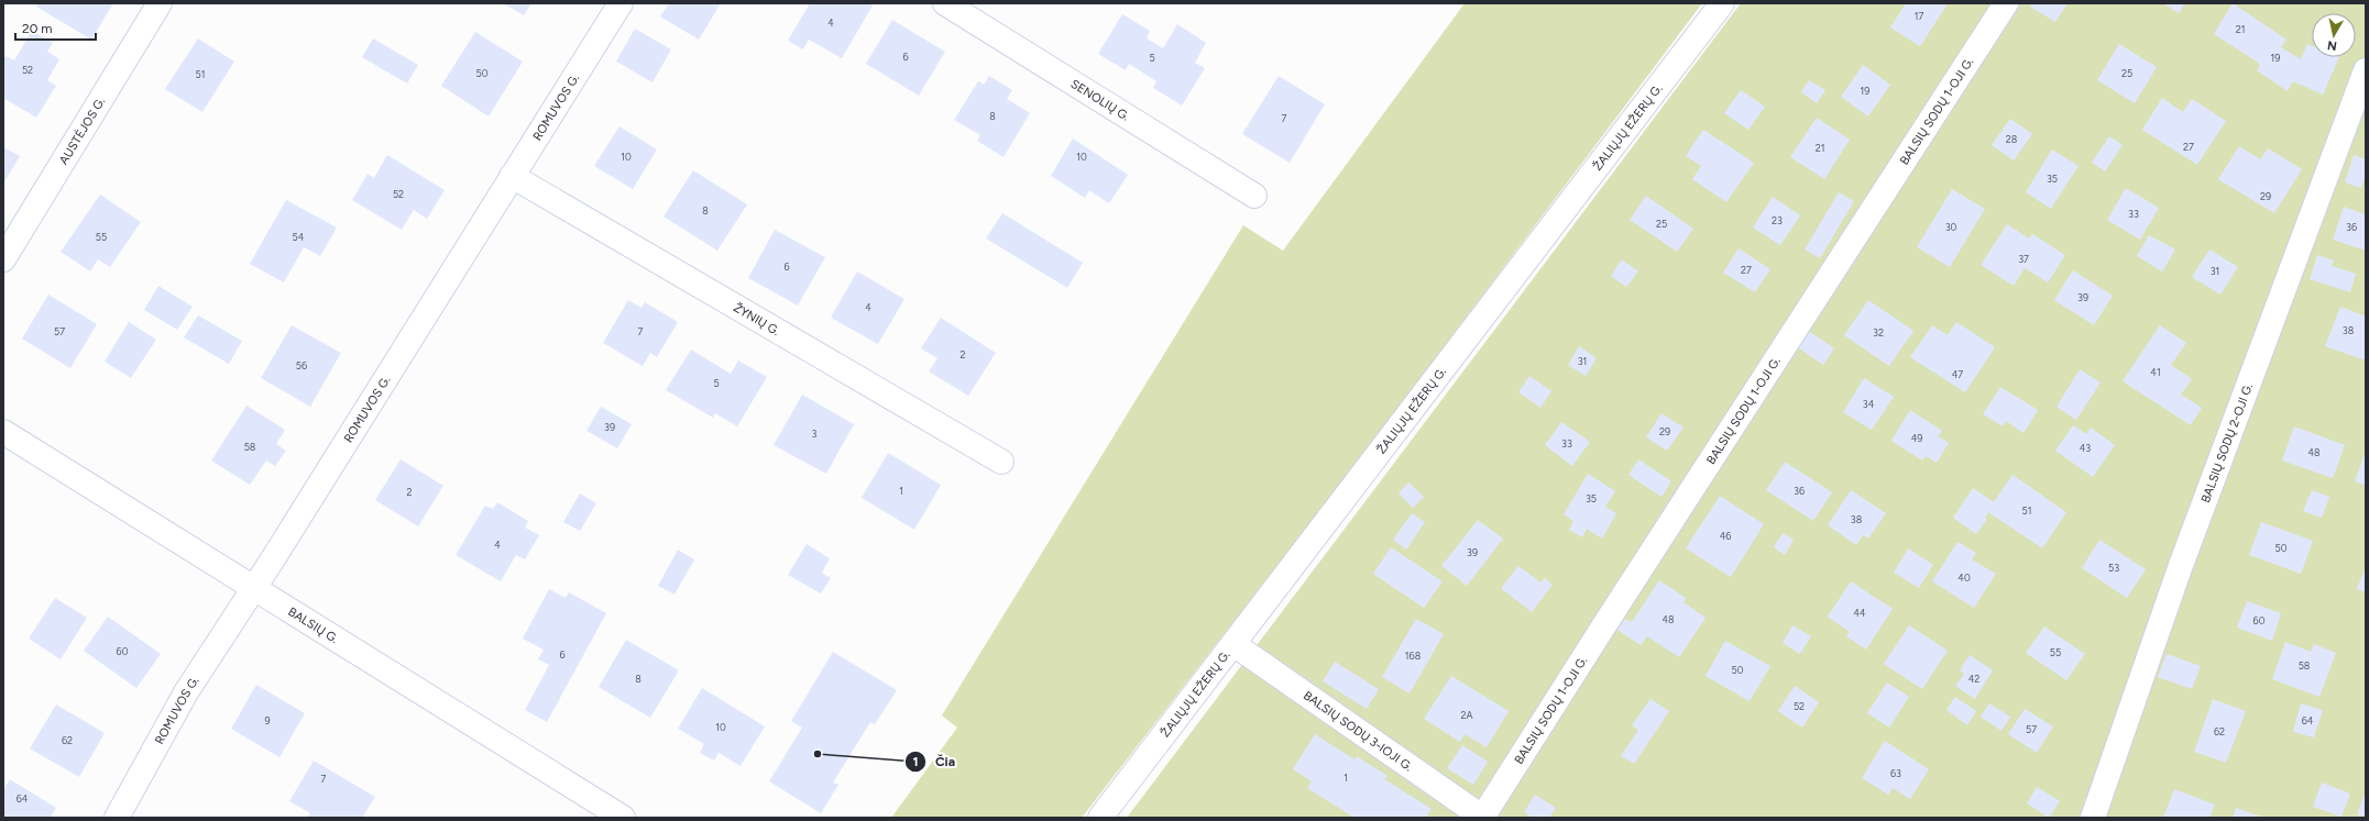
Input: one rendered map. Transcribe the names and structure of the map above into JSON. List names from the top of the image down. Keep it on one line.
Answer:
{"streets":{"street":["SENOLIŲ G.","ROMUVOS G.","BALSIŲ SODŲ 1-OJI G.","ŽALIŲJŲ EŽERŲ G.","AUSTĖJOS G.","ŽYNIŲ G.","BALSIŲ SODŲ 2-OJI G.","BALSIŲ G.","BALSIŲ SODŲ 3-IOJI G."]},"crossings":[["ROMUVOS G.","ŽYNIŲ G."],["ROMUVOS G.","BALSIŲ G."],["BALSIŲ SODŲ 1-OJI G.","BALSIŲ SODŲ 3-IOJI G."],["ŽALIŲJŲ EŽERŲ G.","BALSIŲ SODŲ 3-IOJI G."]],"places":["Čia"],"house_numbers":["17","4","21","6","5","19","52","50","25","51","19","8","7","28","27","21","10","10","35","52","29","8","33","23","25","30","36","55","54","37","6","27","31","39","4","38","57","7","32","2","31","56","41","47","5","34","39","29","3","49","33","58","43","48","1","36","2","35","51","38","46","4","50","39","53","40","44","48","60","60","55","6","168","58","50","8","42","52","2A","9","64","10","57","62","62","63","1","7","64"],"scale_bar":"20 m","north":"bottom"}
